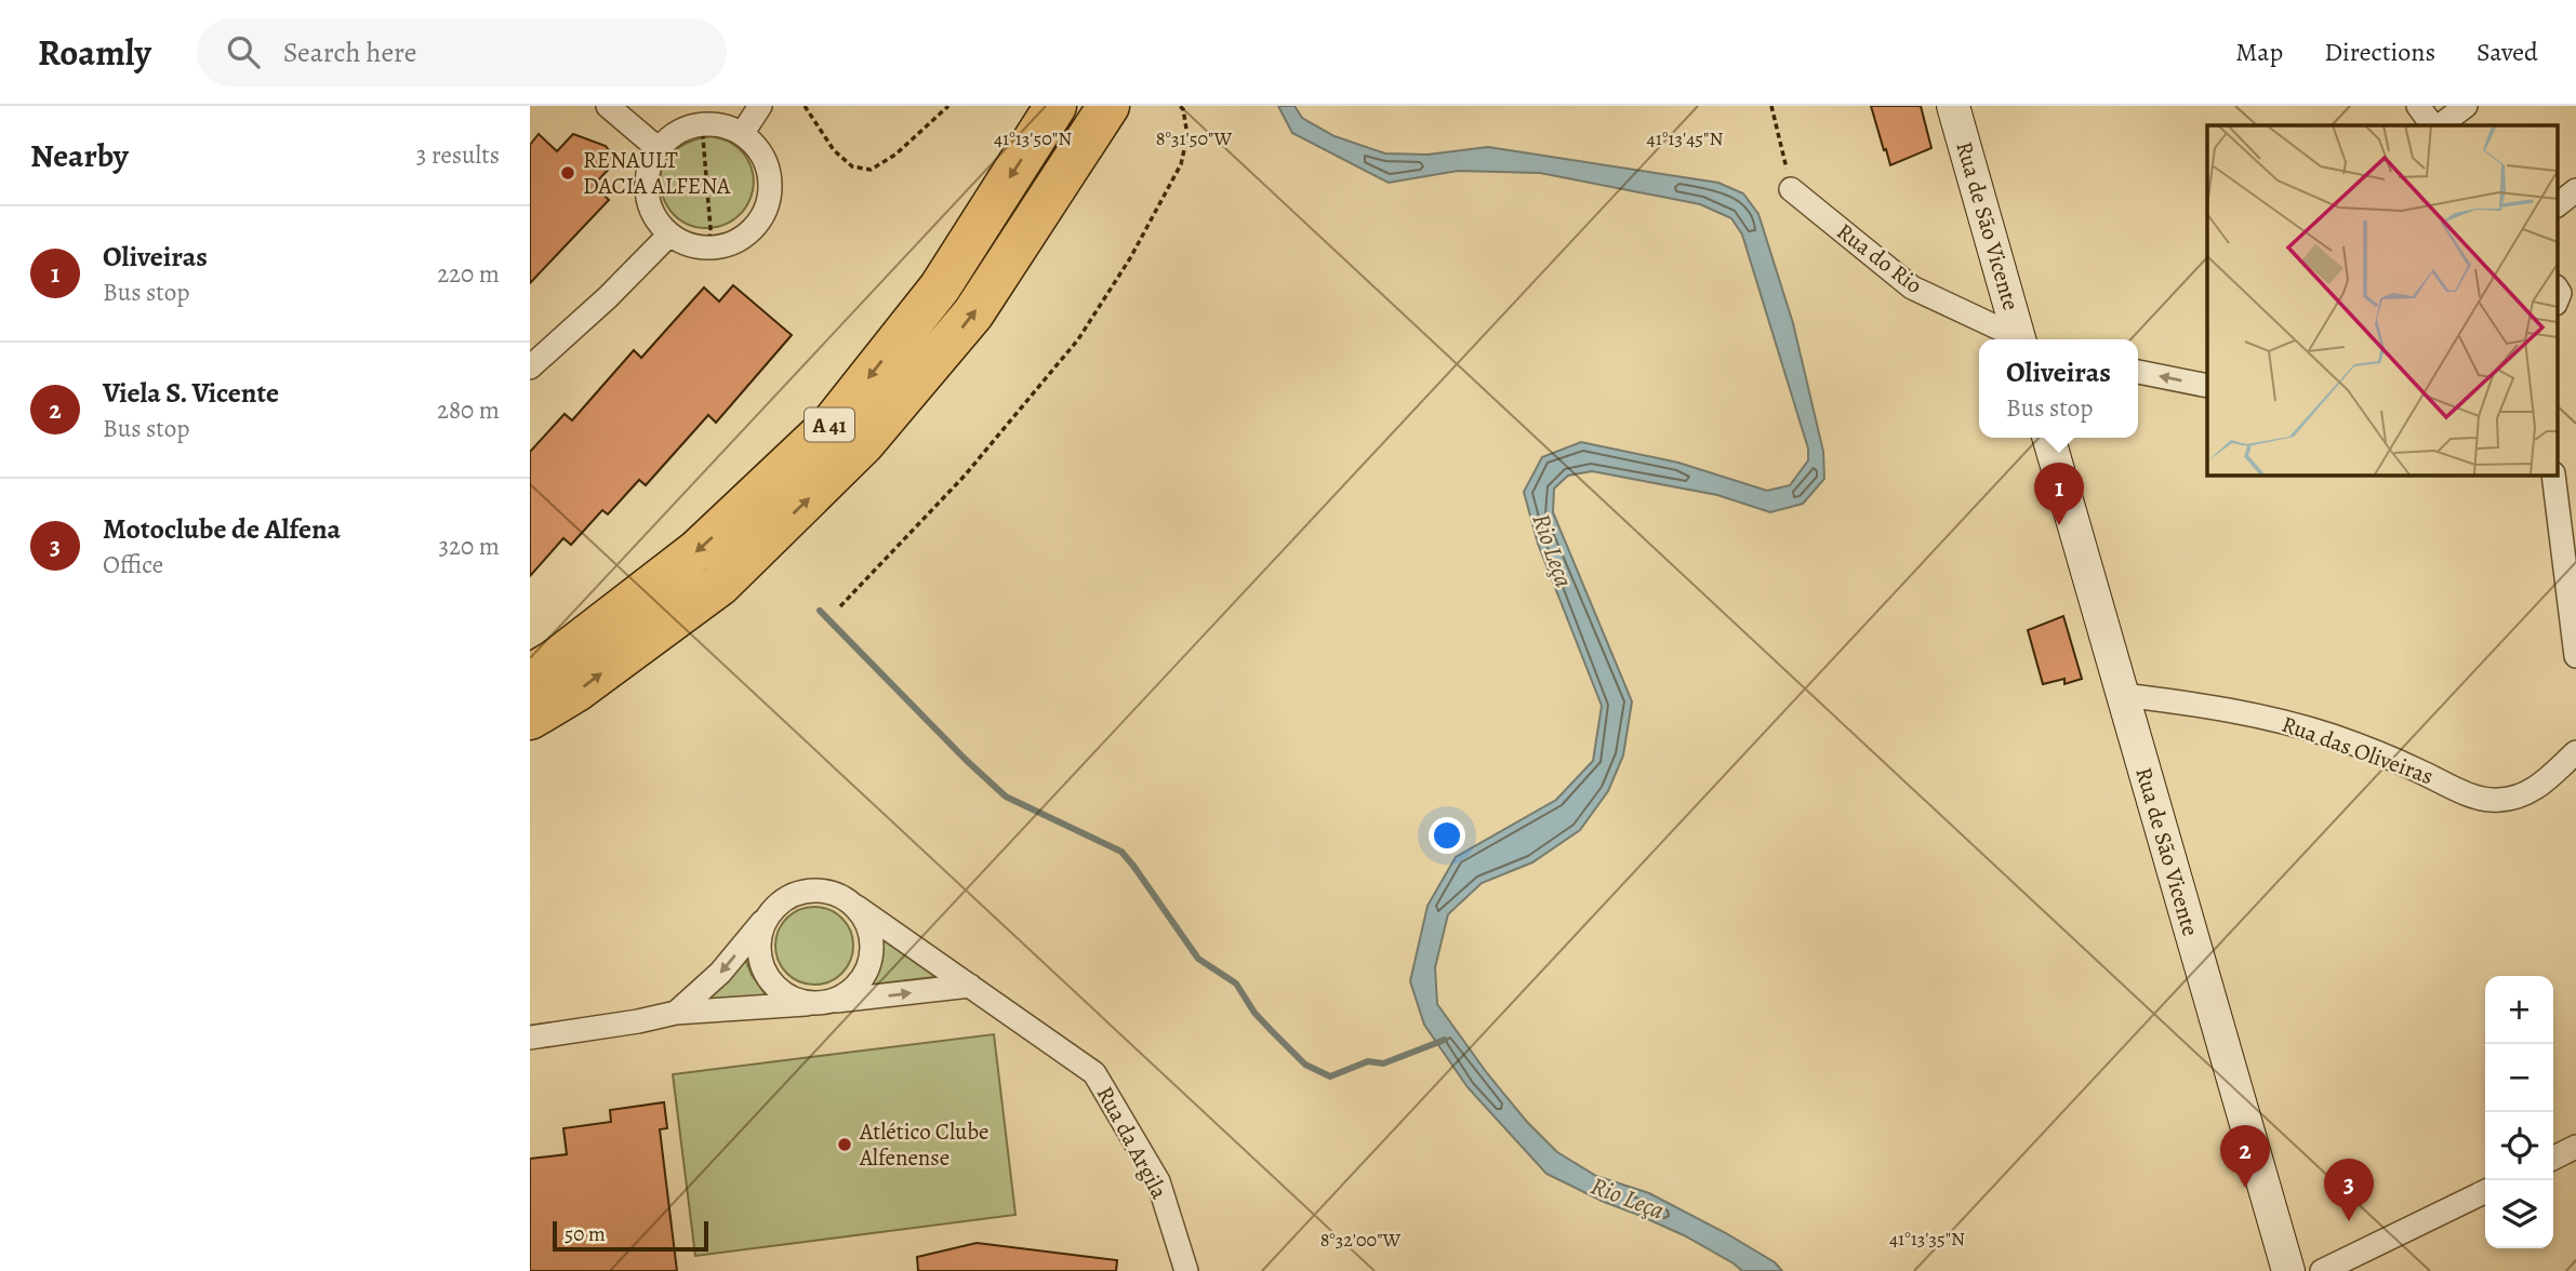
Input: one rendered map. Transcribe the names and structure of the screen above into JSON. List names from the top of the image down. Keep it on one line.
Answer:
{"streets":{"highway":["A 41"],"main road":["Rua de São Vicente"],"street":["Rua do Rio","Rua das Oliveiras","Rua da Argila"]},"crossings":[["Rua de São Vicente","Rua do Rio"],["Rua de São Vicente","Rua das Oliveiras"]],"water":["Rio Leça"],"places":["RENAULT DACIA ALFENA","Atlético Clube Alfenense"],"scale_bar":"50 m","page":{"header":"Roamly","search":"Search here","nav":["Map","Directions","Saved"],"heading":["Nearby","3 results"],"list":[{"mark":"1","name":"Oliveiras","note":"Bus stop","value":"220 m"},{"mark":"2","name":"Viela S. Vicente","note":"Bus stop","value":"280 m"},{"mark":"3","name":"Motoclube de Alfena","note":"Office","value":"320 m"}],"popup":["Oliveiras","Bus stop"],"pins":["1","2","3"],"map_buttons":["+","−"],"scale":"50 m"},"coordinates":["8°31'50\"W","41°13'50\"N","41°13'45\"N","41°13'35\"N","8°32'00\"W"]}
